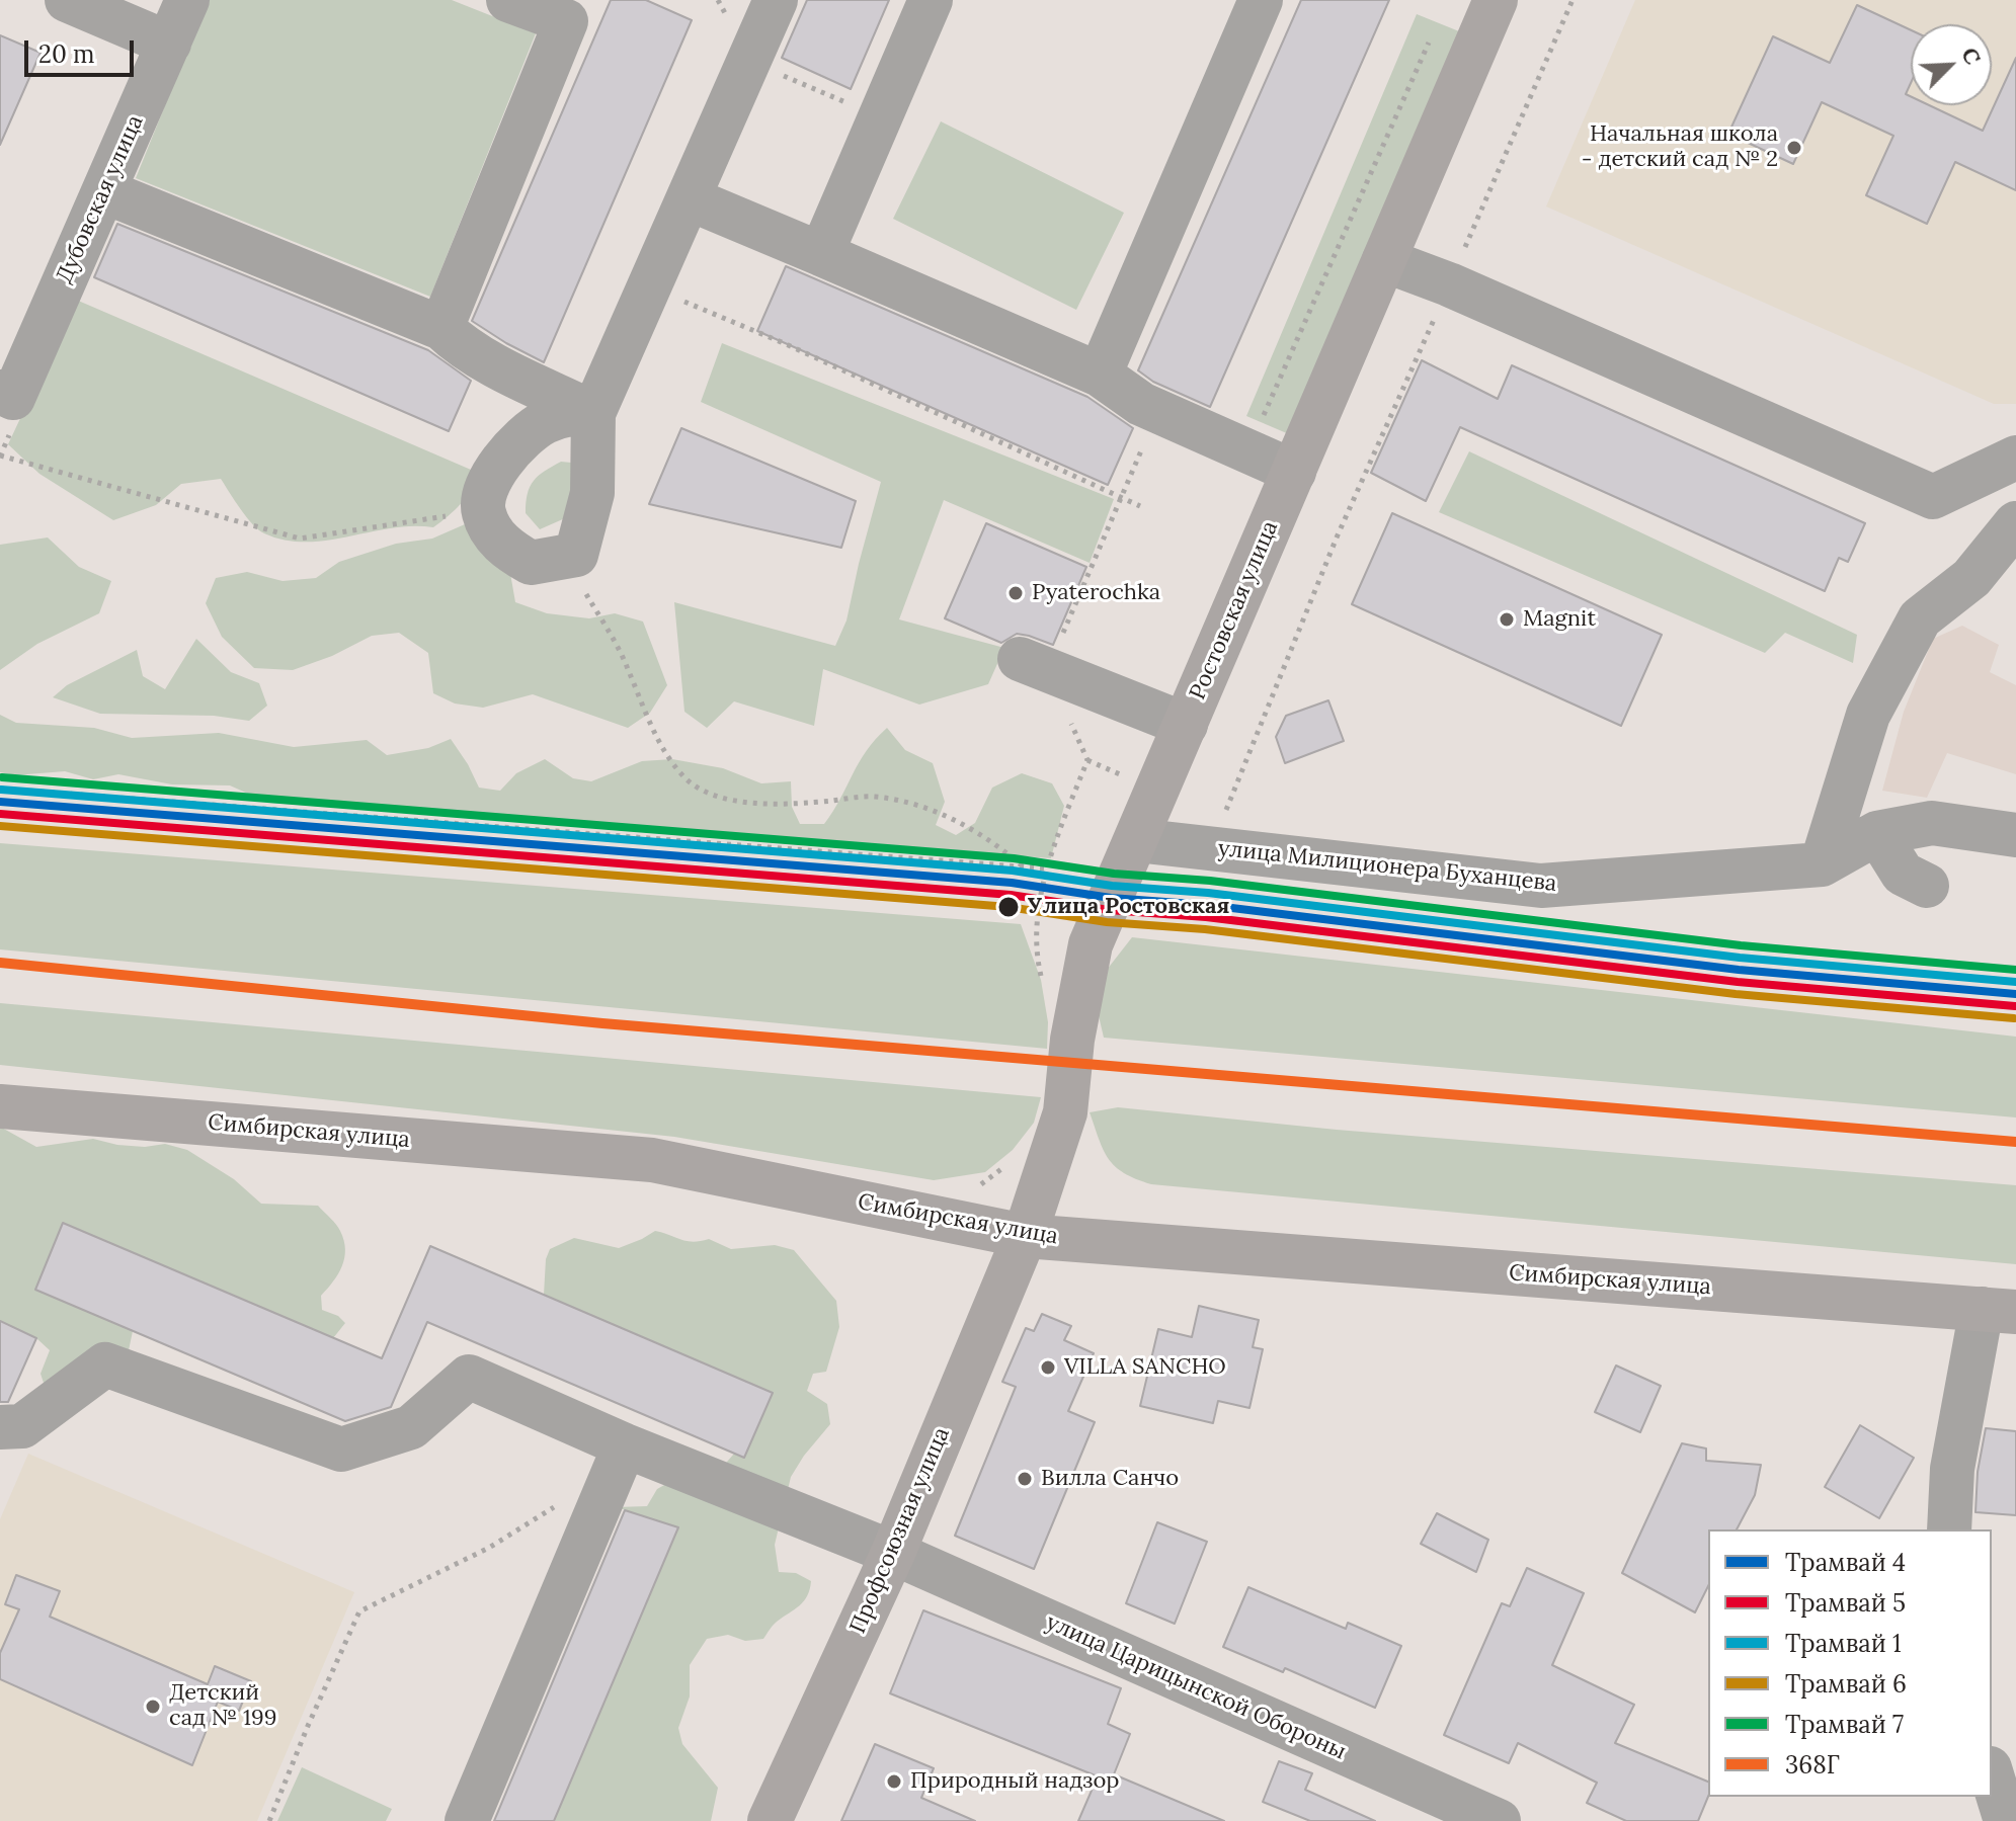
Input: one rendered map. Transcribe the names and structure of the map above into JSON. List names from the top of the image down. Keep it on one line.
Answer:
{"streets":{"main road":["Ростовская улица","Симбирская улица","Профсоюзная улица"],"street":["Дубовская улица","улица Милиционера Буханцева","улица Царицынской Обороны"]},"crossings":[["Ростовская улица","улица Милиционера Буханцева"],["Ростовская улица","Симбирская улица"],["Ростовская улица","Профсоюзная улица"],["Симбирская улица","Профсоюзная улица"],["Профсоюзная улица","улица Царицынской Обороны"]],"places":["Начальная школа - детский сад № 2","Pyaterochka","Magnit","Улица Ростовская","VILLA SANCHO","Вилла Санчо","Детский сад № 199","Природный надзор"],"lines":["tram line 7","tram line 1","tram line 4","tram line 5","tram line 6","transit line 368Г"],"legend":["Трамвай 4","Трамвай 5","Трамвай 1","Трамвай 6","Трамвай 7","368Г"],"scale_bar":"20 m","north":"top right"}
